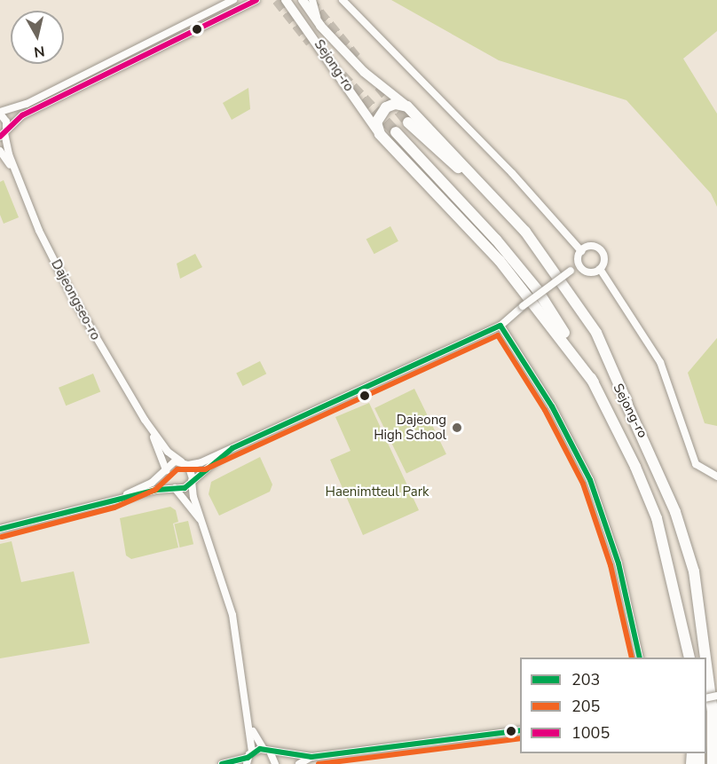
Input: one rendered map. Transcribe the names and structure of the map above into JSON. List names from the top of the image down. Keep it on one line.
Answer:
{"streets":{"highway":["Sejong-ro"],"street":["Dajeongseo-ro"]},"parks":["Haenimtteul Park"],"places":["Dajeong High School"],"lines":["transit line 1005","transit line 203","transit line 205"],"legend":["203","205","1005"],"north":"bottom"}
